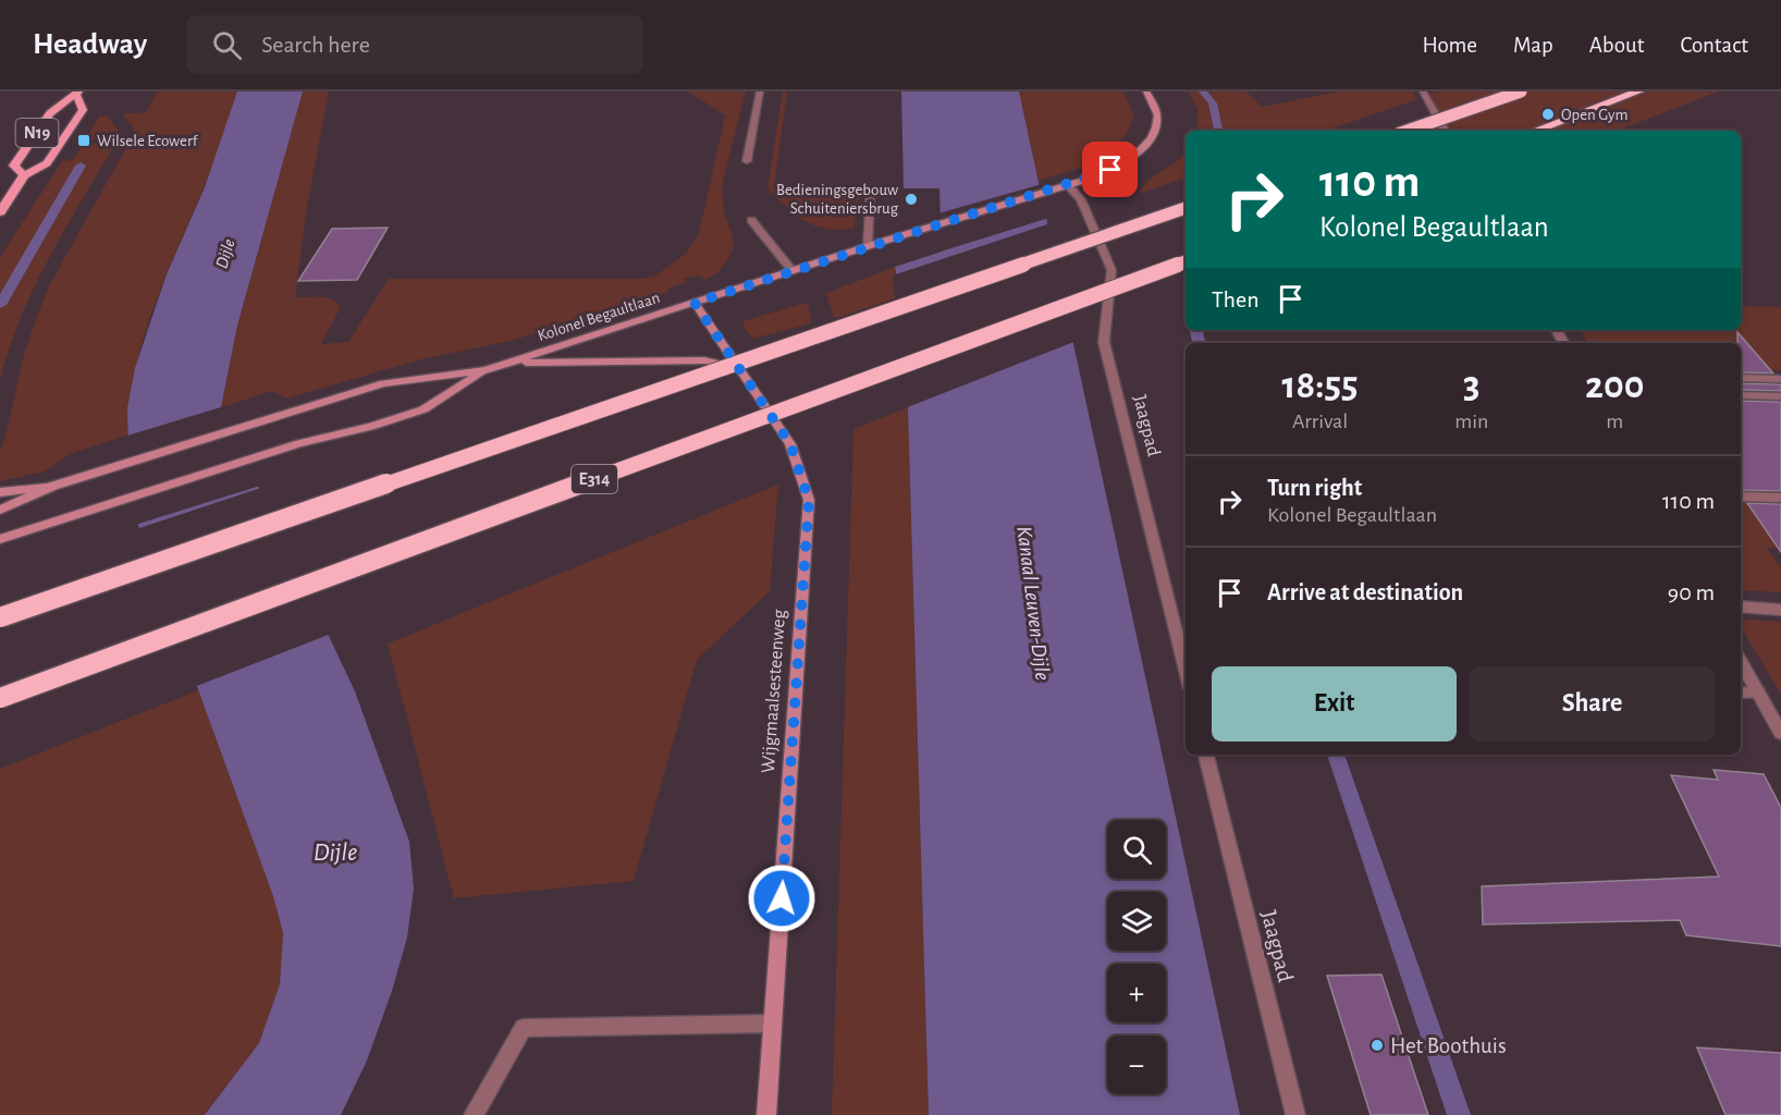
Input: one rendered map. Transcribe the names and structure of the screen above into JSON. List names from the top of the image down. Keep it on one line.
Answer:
{"streets":{"highway":["E314"],"main road":["N19"],"street":["Kolonel Begaultlaan","Jaagpad","Wijgmaalsesteenweg"]},"crossings":[["Kolonel Begaultlaan","Jaagpad"],["Kolonel Begaultlaan","Wijgmaalsesteenweg"]],"water":["Dijle","Kanaal Leuven-Dijle"],"places":{"other":["Open Gym","Bedieningsgebouw Schuiteniersbrug","Het Boothuis"],"transit":["Wilsele Ecowerf"]},"page":{"header":"Headway","search":"Search here","nav":["Home","Map","About","Contact"],"turn":["110 m","Kolonel Begaultlaan"],"then":"Then","eta":["18:55","Arrival","3","min","200","m"],"list":[{"name":"Turn right","note":"Kolonel Begaultlaan","value":"110 m"},{"name":"Arrive at destination","value":"90 m"}],"buttons":["Exit","Share"],"map_buttons":["+","−"]}}
